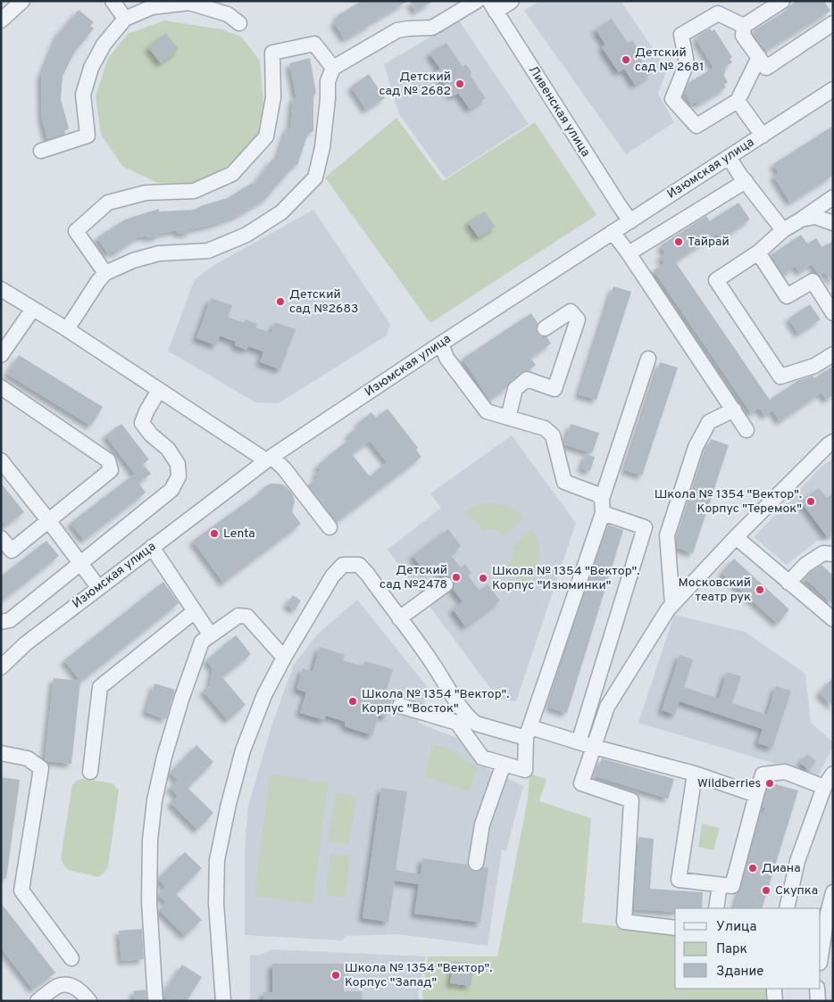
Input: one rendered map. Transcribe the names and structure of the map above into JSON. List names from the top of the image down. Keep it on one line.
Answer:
{"streets":{"street":["Ливенская улица","Изюмская улица"]},"crossings":[["Ливенская улица","Изюмская улица"]],"places":["Детский сад № 2681","Детский сад № 2682","Тайрай","Детский сад №2683","Школа № 1354 \"Вектор\". Корпус \"Теремок\"","Lenta","Детский сад №2478","Школа № 1354 \"Вектор\". Корпус \"Изюминки\"","Московский театр рук","Школа № 1354 \"Вектор\". Корпус \"Восток\"","Wildberries","Диана","Скупка","Школа № 1354 \"Вектор\". Корпус \"Запад\""],"legend":["Улица","Парк","Здание"]}
